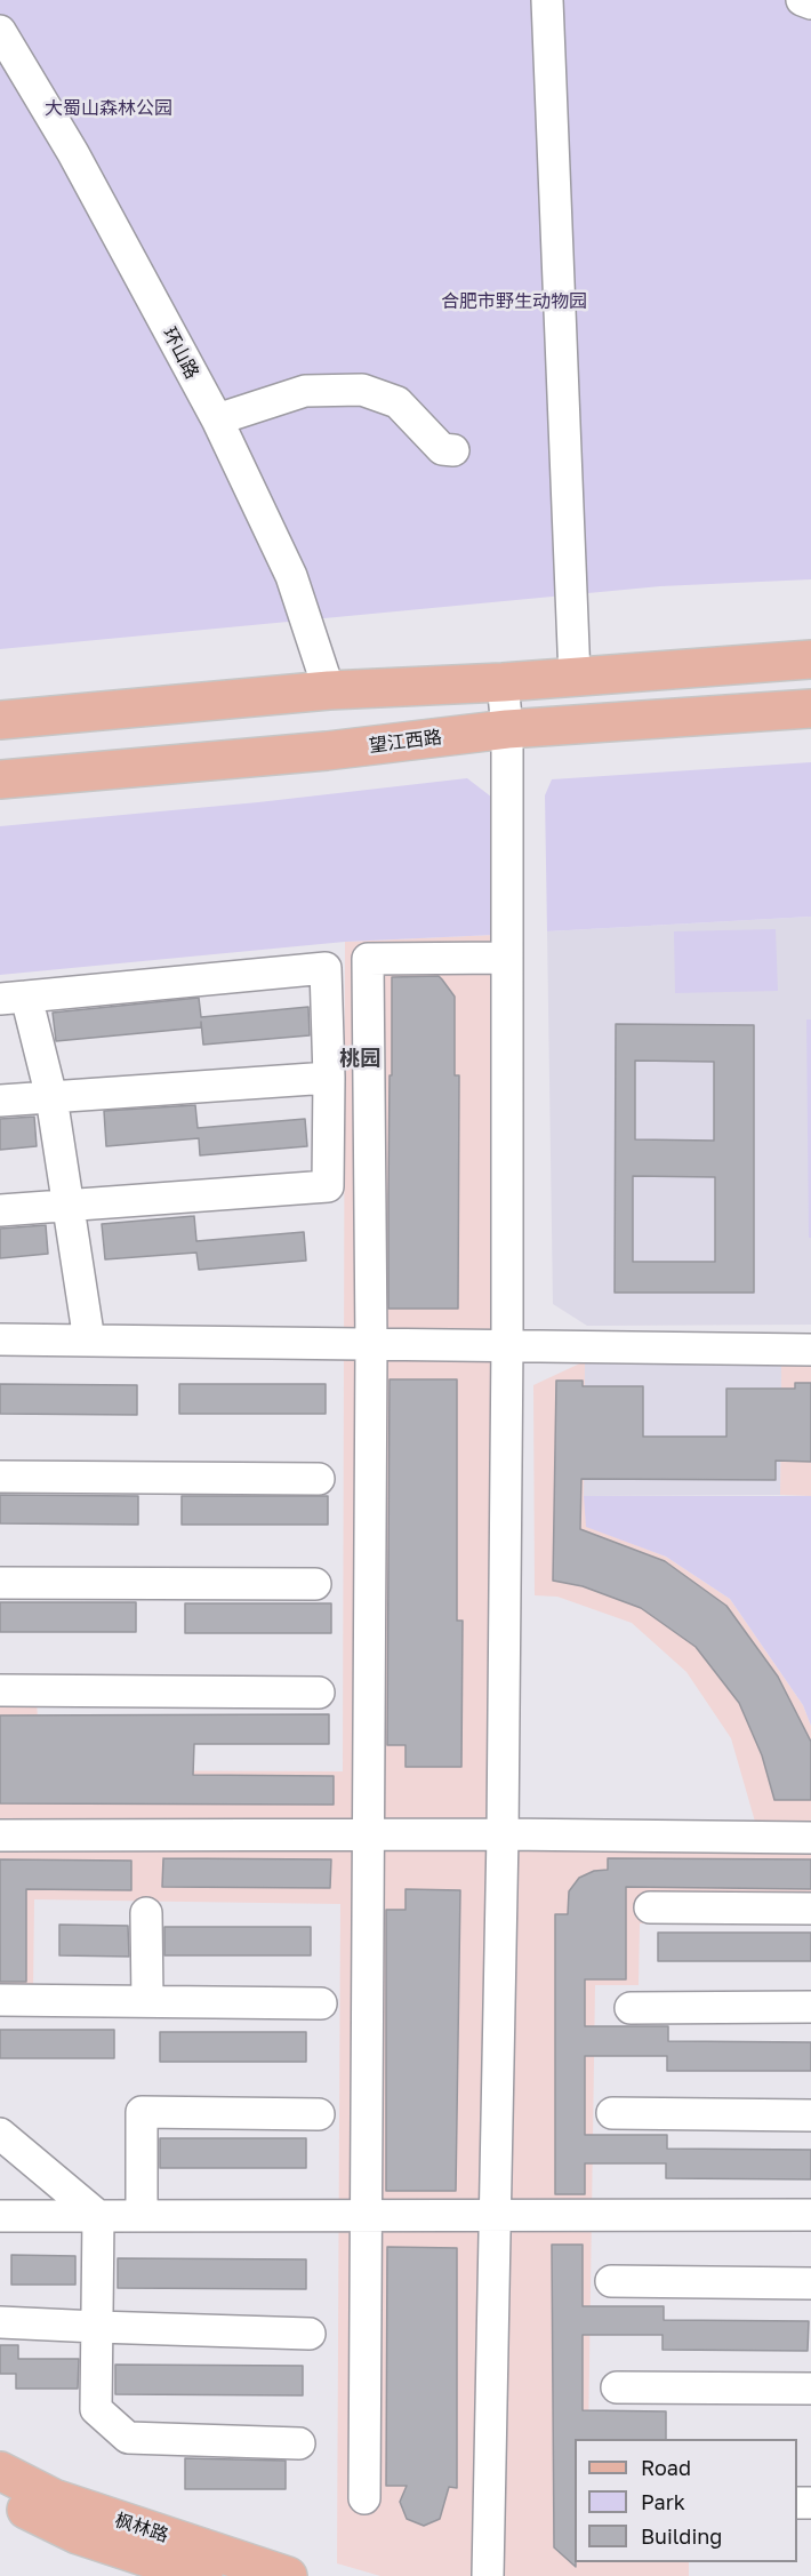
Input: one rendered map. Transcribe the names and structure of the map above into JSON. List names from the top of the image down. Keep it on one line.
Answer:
{"streets":{"main road":["望江西路","枫林路"],"street":["环山路"]},"districts":["桃园"],"parks":["大蜀山森林公园","合肥市野生动物园"],"legend":["Road","Park","Building"]}
